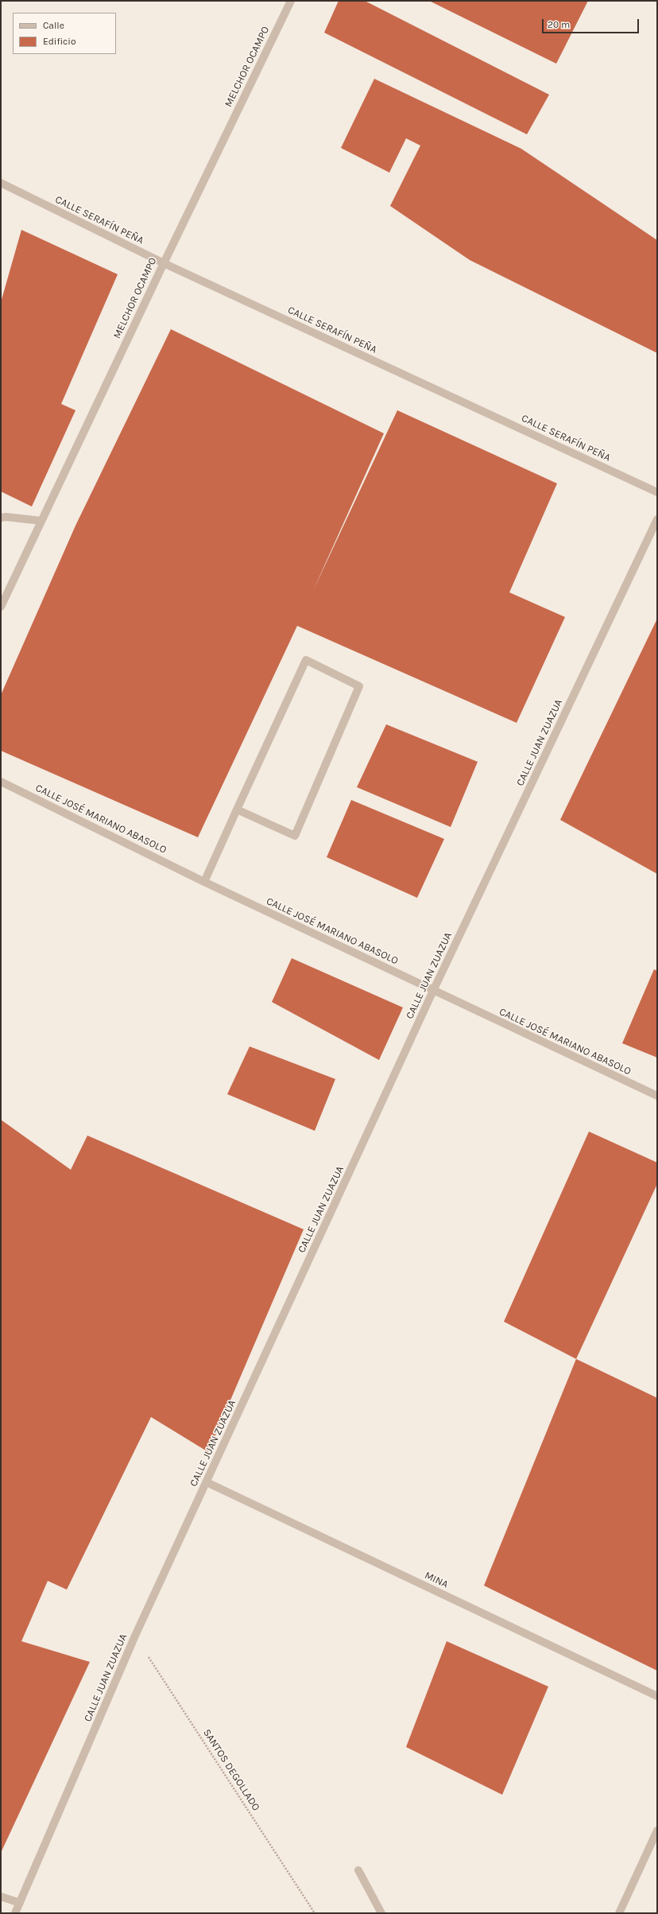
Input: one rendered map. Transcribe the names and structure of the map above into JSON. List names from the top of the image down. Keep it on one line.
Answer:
{"streets":{"street":["MELCHOR OCAMPO","CALLE SERAFÍN PEÑA","CALLE JUAN ZUAZUA","CALLE JOSÉ MARIANO ABASOLO","MINA"],"path":["SANTOS DEGOLLADO"]},"crossings":[["MELCHOR OCAMPO","CALLE SERAFÍN PEÑA"],["CALLE JUAN ZUAZUA","CALLE JOSÉ MARIANO ABASOLO"],["CALLE JUAN ZUAZUA","MINA"],["CALLE JUAN ZUAZUA","SANTOS DEGOLLADO"]],"legend":["Calle","Edificio"],"scale_bar":"20 m"}
